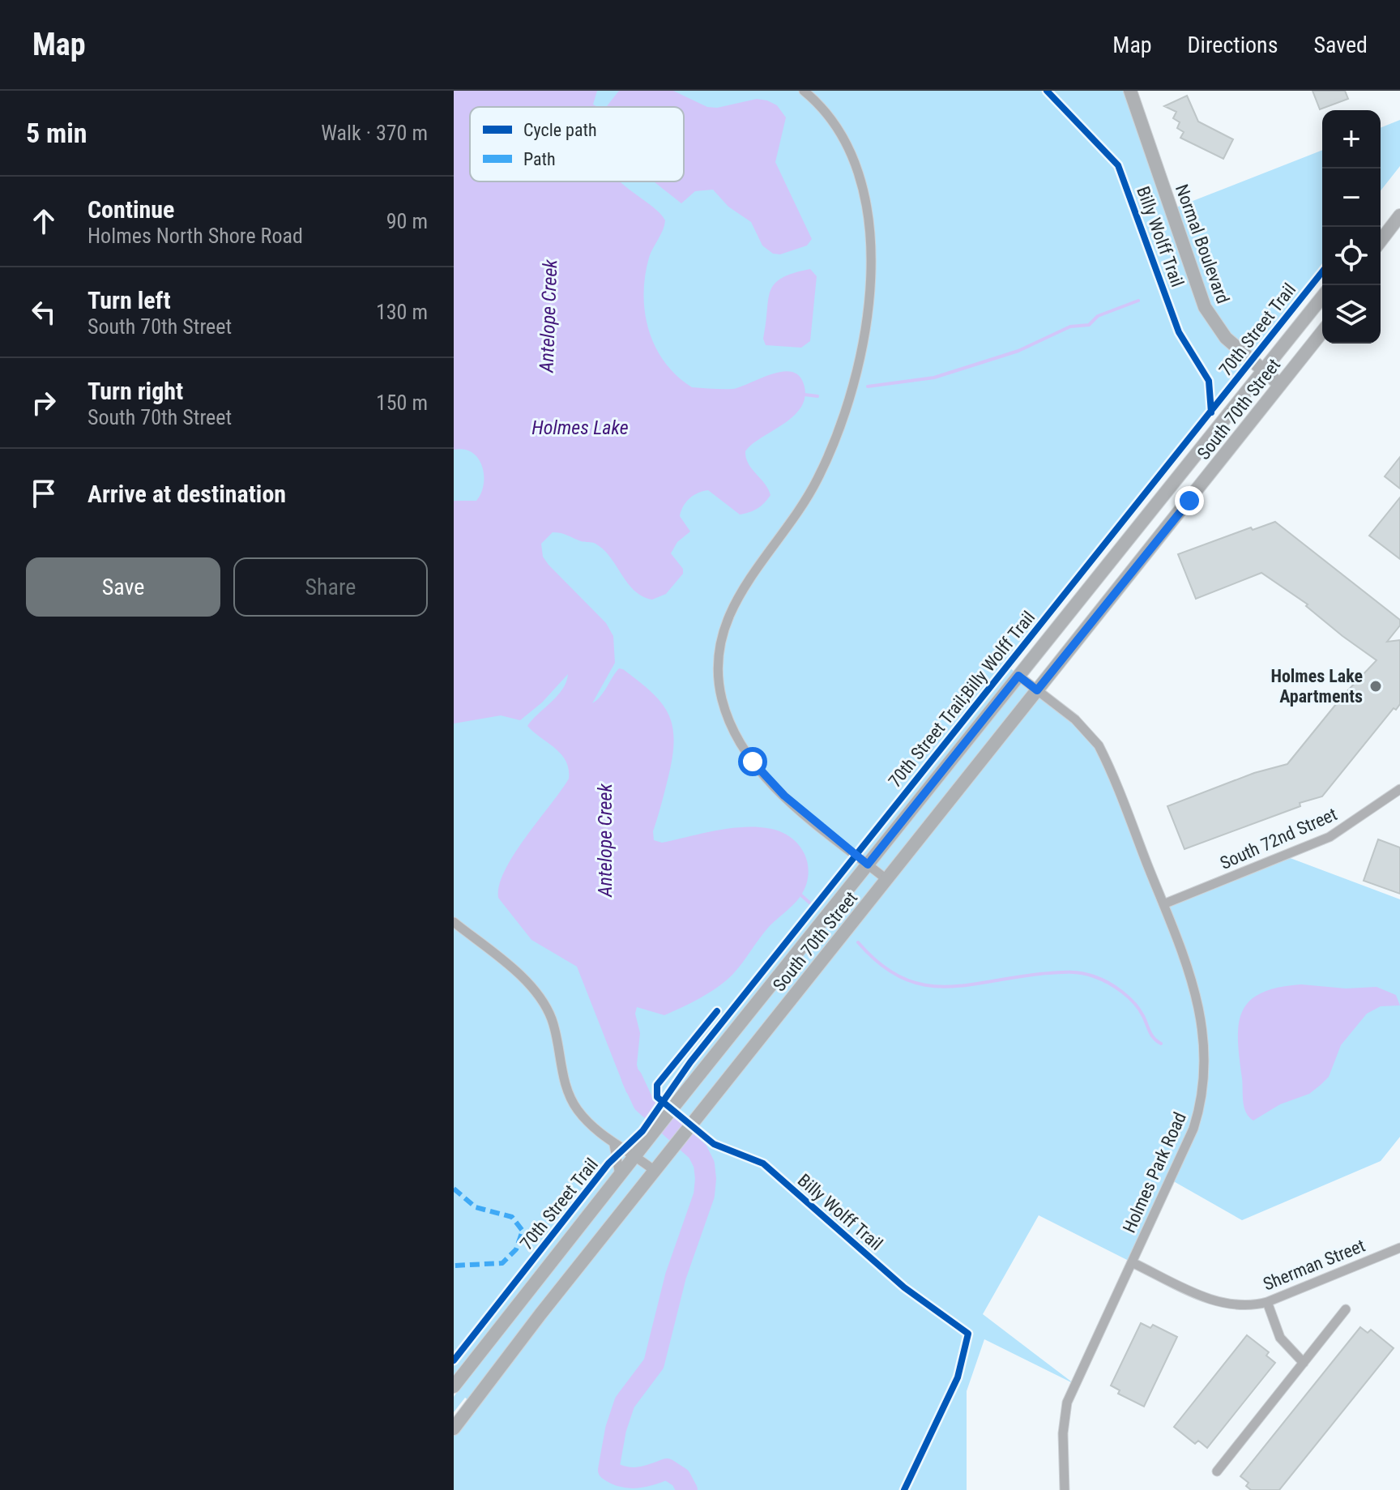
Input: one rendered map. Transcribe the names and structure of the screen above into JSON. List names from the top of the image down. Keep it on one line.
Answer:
{"streets":{"main road":["Normal Boulevard","South 70th Street"],"street":["South 72nd Street","Holmes Park Road","Sherman Street"],"cycle path":["Billy Wolff Trail","70th Street Trail"]},"crossings":[["Normal Boulevard","South 70th Street"],["South 70th Street","Holmes Park Road"],["South 72nd Street","Holmes Park Road"],["Holmes Park Road","Sherman Street"]],"water":["Antelope Creek","Holmes Lake"],"places":["Holmes Lake Apartments"],"legend":["Cycle path","Path"],"page":{"header":"Map","nav":["Map","Directions","Saved"],"heading":["5 min","Walk · 370 m"],"map_buttons":["+","−"],"list":[["Continue","Holmes North Shore Road","90 m"],["Turn left","South 70th Street","130 m"],["Turn right","South 70th Street","150 m"],"Arrive at destination"],"buttons":["Save","Share"]}}
